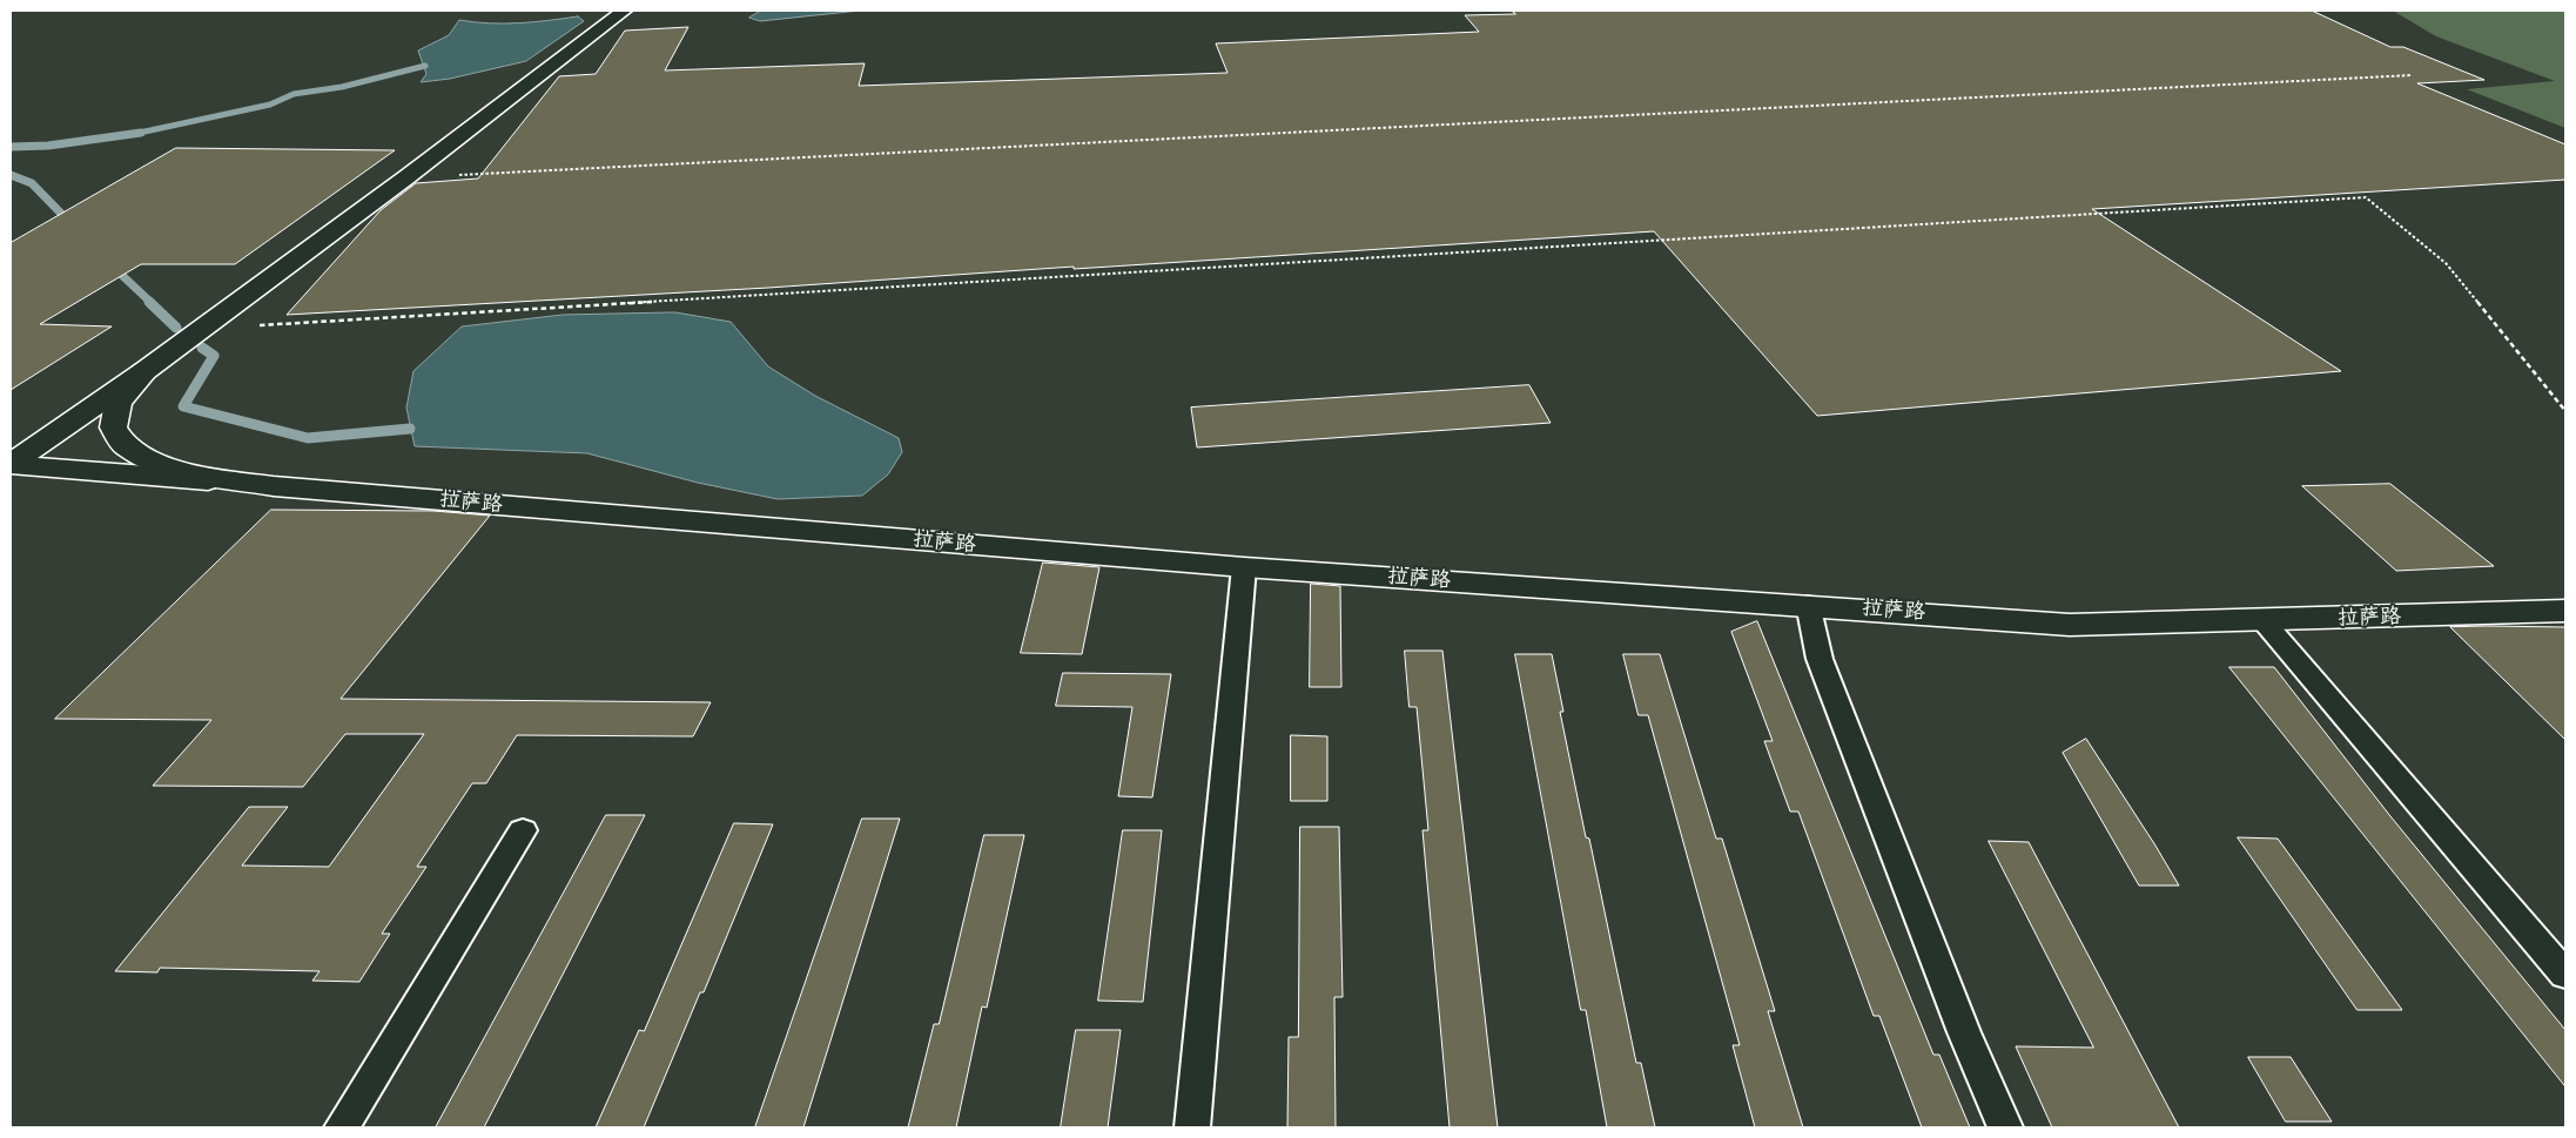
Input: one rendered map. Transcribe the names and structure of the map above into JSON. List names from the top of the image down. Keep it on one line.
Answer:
{"streets":{"street":["拉萨路"]}}
